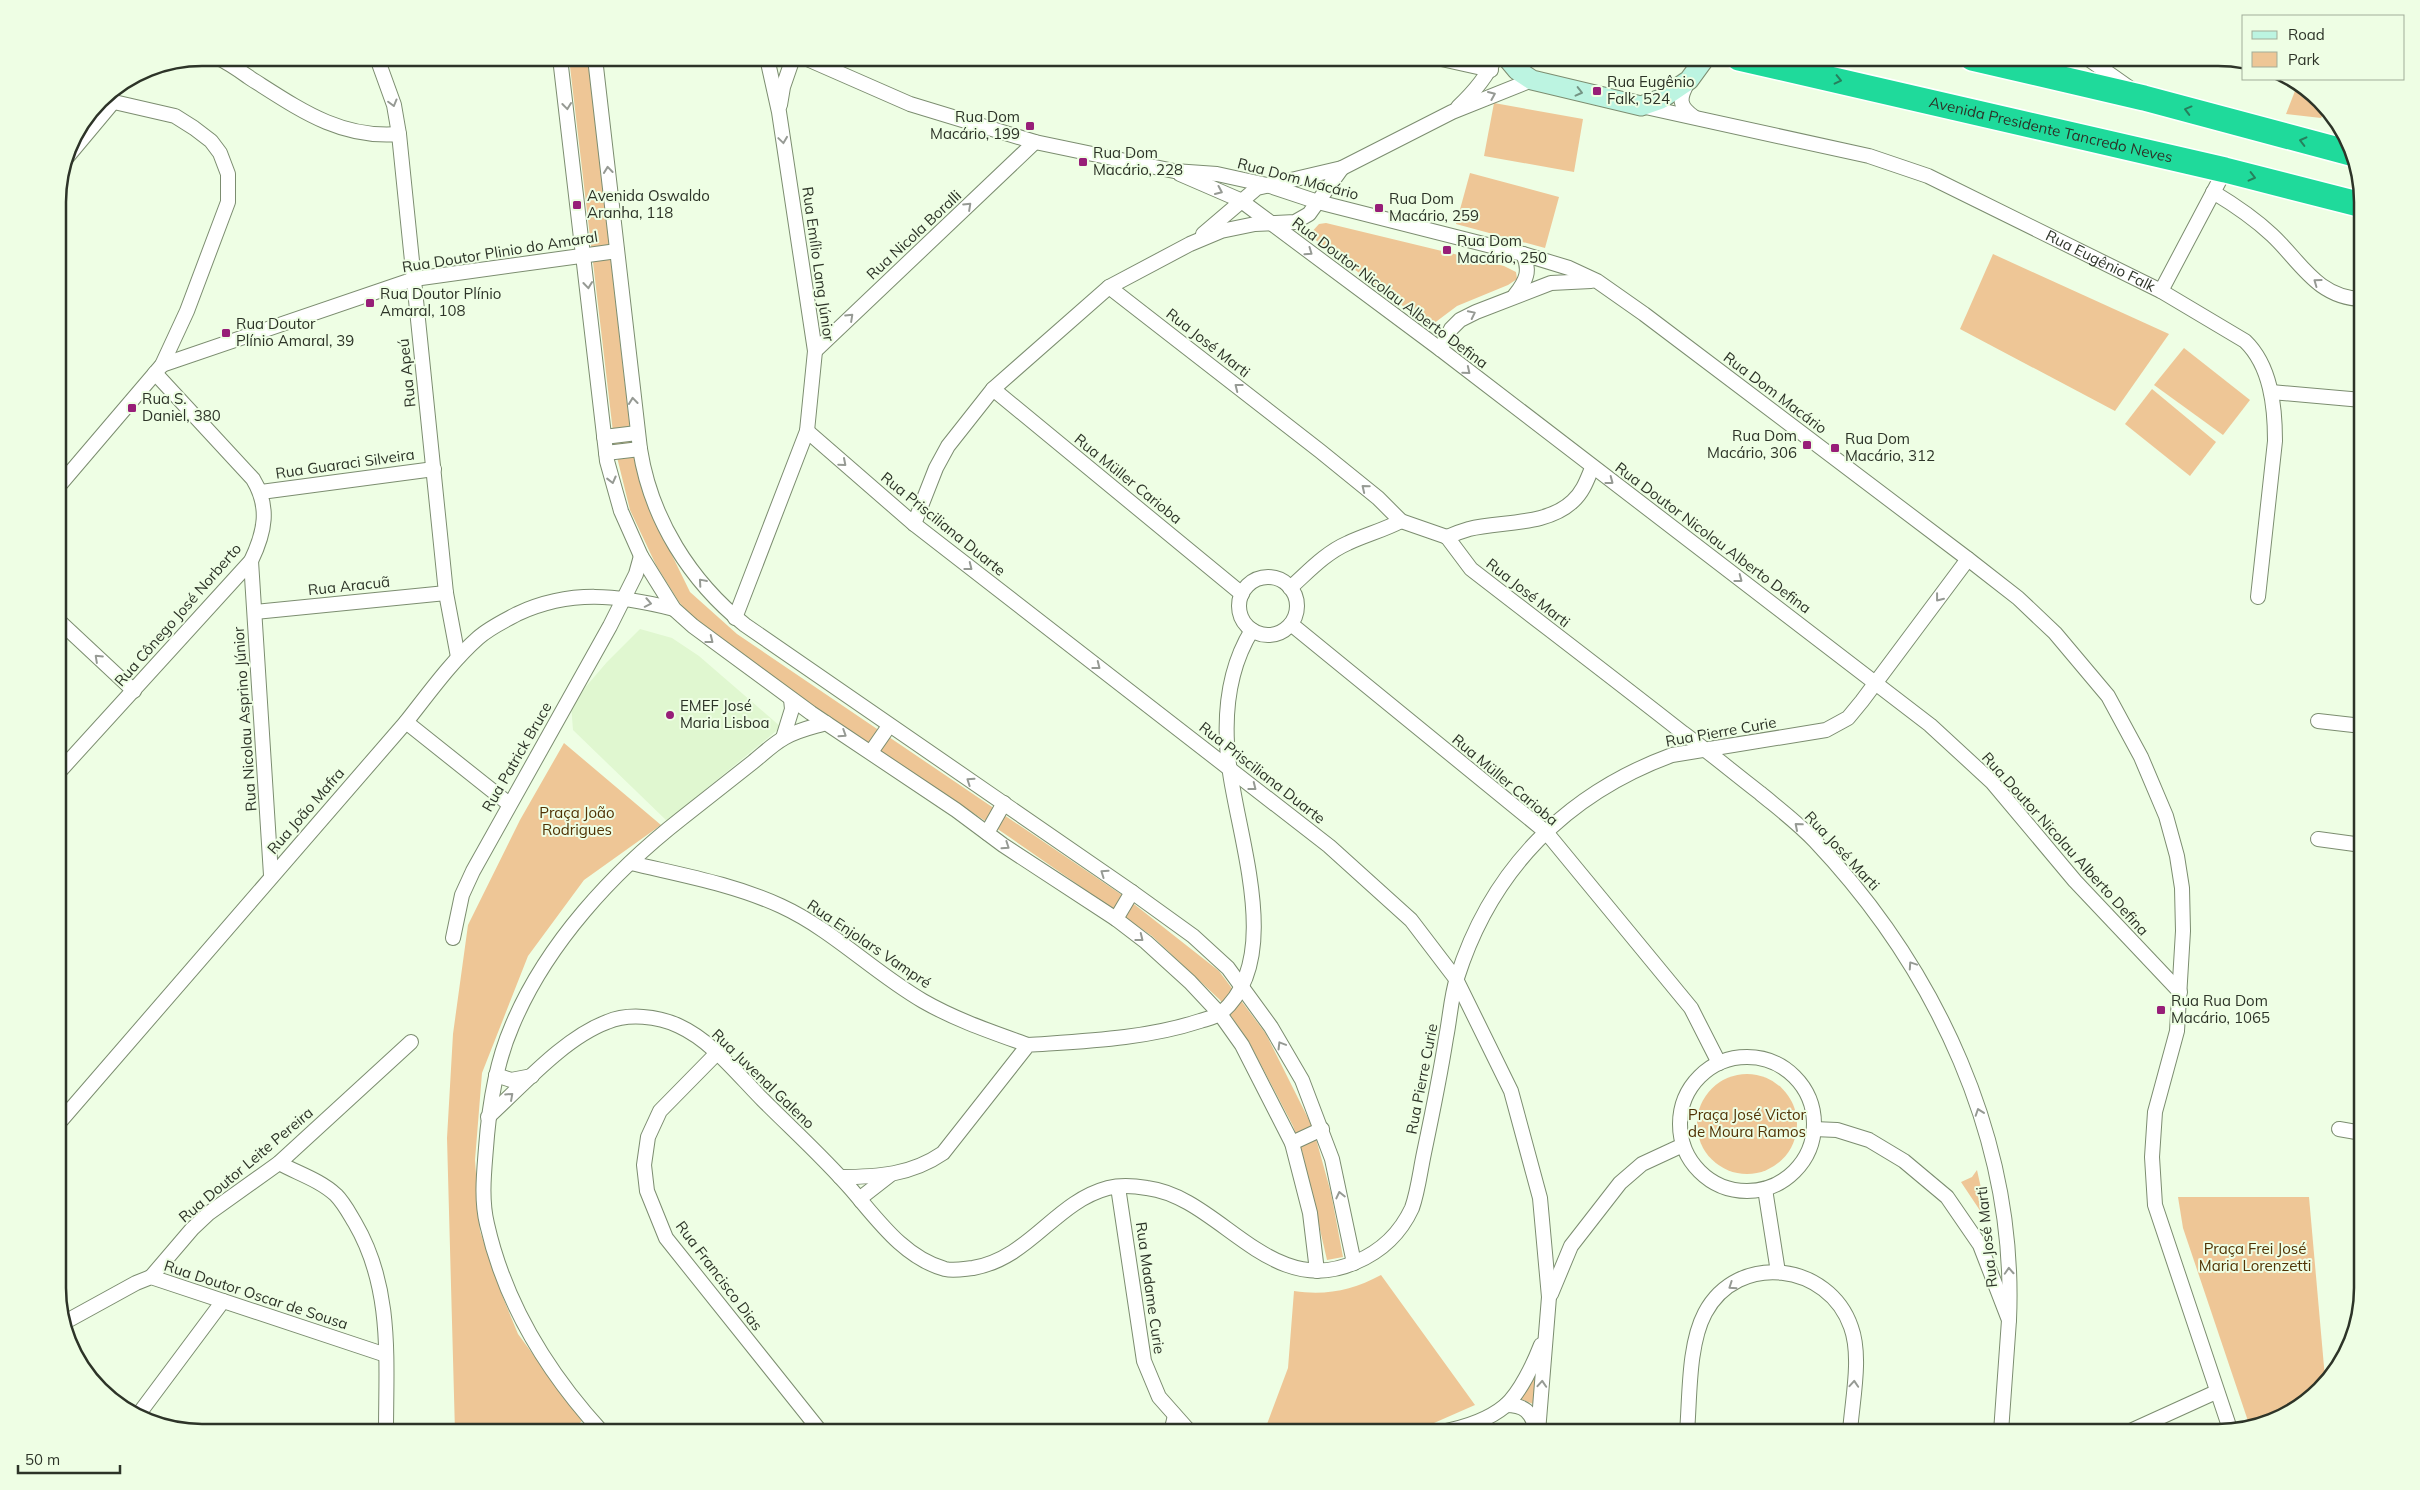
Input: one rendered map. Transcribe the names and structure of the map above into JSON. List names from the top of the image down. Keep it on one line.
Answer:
{"streets":{"highway":["Avenida Presidente Tancredo Neves"],"main road":["Rua Eugênio Falk"],"street":["Rua Dom Macário","Rua Nicola Boralli","Rua Doutor Plinio do Amaral","Rua Emílio Lang Júnior","Rua Doutor Nicolau Alberto Defina","Rua José Marti","Rua Apeú","Rua Guaraci Silveira","Rua Müller Carioba","Rua Prisciliana Duarte","Rua Aracuã","Rua Cônego José Norberto","Rua Nicolau Asprino Júnior","Rua Pierre Curie","Rua Patrick Bruce","Rua João Mafra","Rua Enjolars Vampré","Rua Juvenal Galeno","Rua Doutor Leite Pereira","Rua Francisco Dias","Rua Madame Curie","Rua Doutor Oscar de Sousa"]},"crossings":[["Rua Dom Macário","Rua Nicola Boralli"],["Rua Dom Macário","Rua Doutor Nicolau Alberto Defina"],["Rua Dom Macário","Rua Pierre Curie"],["Rua Nicola Boralli","Rua Emílio Lang Júnior"],["Rua Doutor Plinio do Amaral","Rua Apeú"],["Rua Doutor Plinio do Amaral","Rua Cônego José Norberto"],["Rua Emílio Lang Júnior","Rua Prisciliana Duarte"],["Rua Doutor Nicolau Alberto Defina","Rua Pierre Curie"],["Rua José Marti","Rua Pierre Curie"],["Rua Apeú","Rua Guaraci Silveira"],["Rua Apeú","Rua Aracuã"],["Rua Apeú","Rua João Mafra"],["Rua Guaraci Silveira","Rua Cônego José Norberto"],["Rua Müller Carioba","Rua Pierre Curie"],["Rua Prisciliana Duarte","Rua Pierre Curie"],["Rua Aracuã","Rua Nicolau Asprino Júnior"],["Rua Cônego José Norberto","Rua Nicolau Asprino Júnior"],["Rua Nicolau Asprino Júnior","Rua João Mafra"],["Rua Pierre Curie","Rua Juvenal Galeno"],["Rua Pierre Curie","Rua Madame Curie"],["Rua Patrick Bruce","Rua João Mafra"],["Rua Juvenal Galeno","Rua Francisco Dias"],["Rua Doutor Leite Pereira","Rua Doutor Oscar de Sousa"]],"one_way":["Rua Nicola Boralli","Rua Emílio Lang Júnior","Rua Doutor Nicolau Alberto Defina","Rua José Marti","Rua Prisciliana Duarte"],"parks":["Praça João Rodrigues","Praça José Victor de Moura Ramos","Praça Frei José Maria Lorenzetti"],"places":{"transit":["Rua Eugênio Falk, 524","Rua Dom Macário, 199","Rua Dom Macário, 228","Avenida Oswaldo Aranha, 118","Rua Dom Macário, 259","Rua Dom Macário, 250","Rua Doutor Plínio Amaral, 108","Rua Doutor Plínio Amaral, 39","Rua S. Daniel, 380","Rua Dom Macário, 306","Rua Dom Macário, 312","Rua Rua Dom Macário, 1065"],"other":["EMEF José Maria Lisboa"]},"legend":["Road","Park"],"scale_bar":"50 m"}
